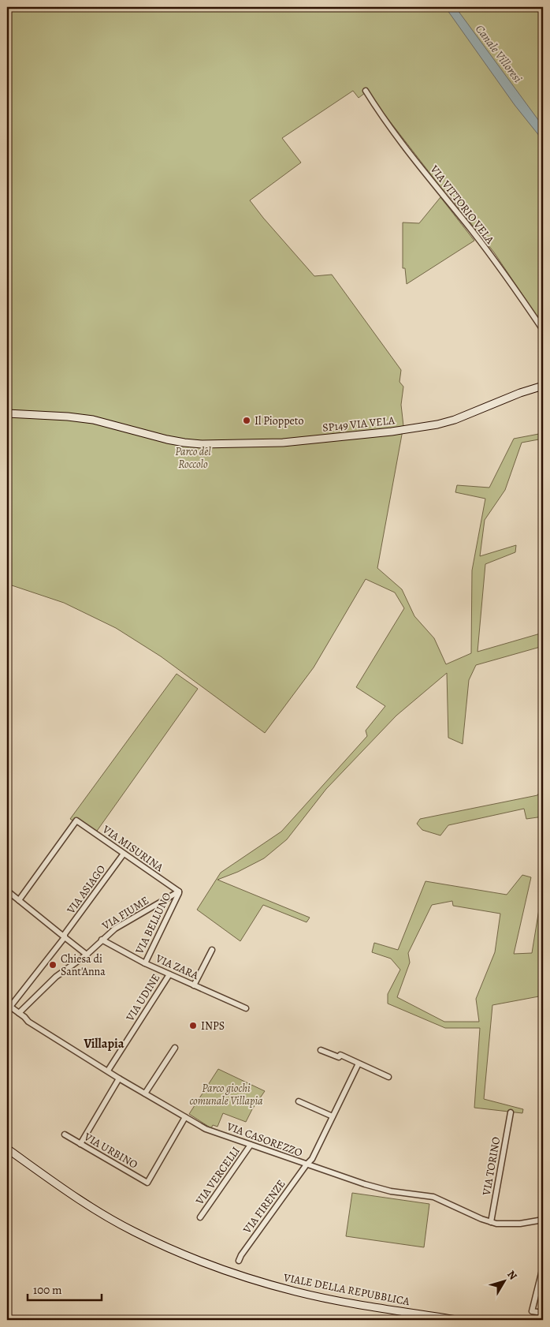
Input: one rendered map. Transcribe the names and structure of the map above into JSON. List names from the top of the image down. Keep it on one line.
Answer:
{"streets":{"street":["VIA VITTORIO VELA","SP149 VIA VELA","VIA MISURINA","VIA ASIAGO","VIA FIUME","VIA BELLUNO","VIA ZARA","VIA UDINE","VIA CASOREZZO","VIA URBINO","VIA TORINO","VIA VERCELLI","VIA FIRENZE","VIALE DELLA REPUBBLICA"]},"crossings":[["VIA MISURINA","VIA ASIAGO"],["VIA MISURINA","VIA FIUME"],["VIA MISURINA","VIA BELLUNO"],["VIA ASIAGO","VIA CASOREZZO"],["VIA FIUME","VIA BELLUNO"],["VIA FIUME","VIA ZARA"],["VIA FIUME","VIA CASOREZZO"],["VIA BELLUNO","VIA ZARA"],["VIA ZARA","VIA UDINE"],["VIA UDINE","VIA CASOREZZO"],["VIA CASOREZZO","VIA URBINO"],["VIA CASOREZZO","VIA TORINO"],["VIA CASOREZZO","VIA VERCELLI"],["VIA CASOREZZO","VIA FIRENZE"]],"districts":["Villapia"],"water":["Canale Villoresi"],"parks":["Parco del Roccolo","Parco giochi comunale Villapia"],"places":["Il Pioppeto","Chiesa di Sant'Anna","INPS"],"scale_bar":"100 m","north":"top right"}
